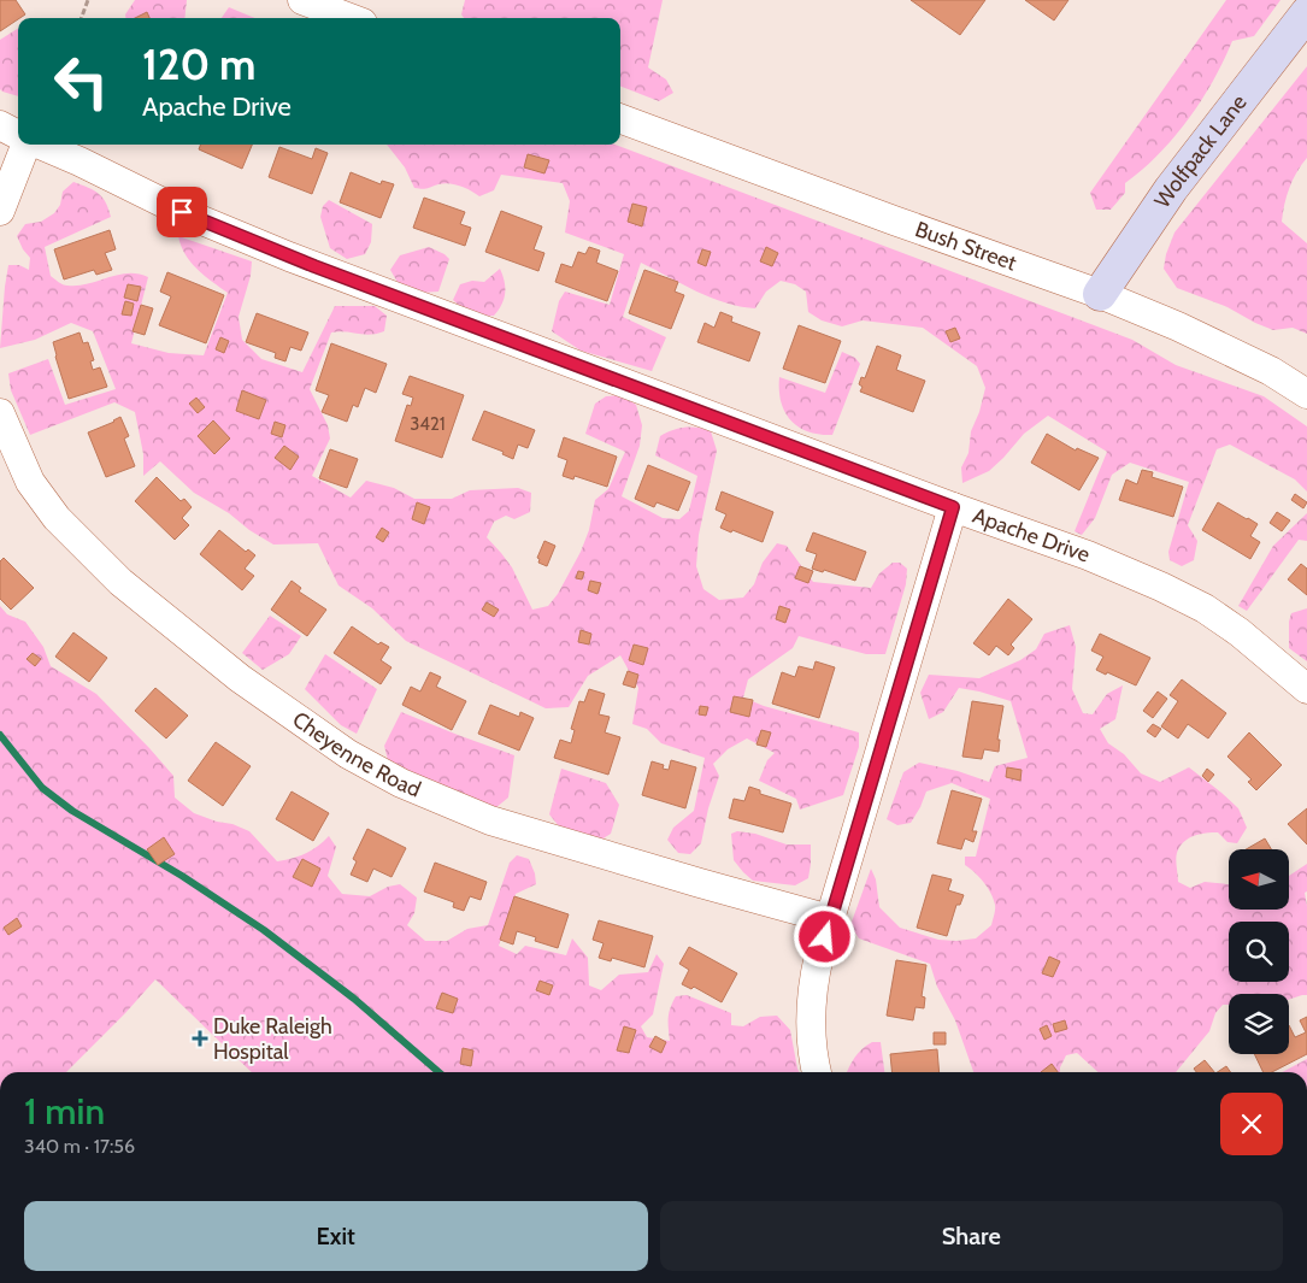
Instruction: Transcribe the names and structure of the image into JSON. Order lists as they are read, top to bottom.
{
  "streets": {
    "street": [
      "Wolfpack Lane",
      "Bush Street",
      "Apache Drive",
      "Cheyenne Road"
    ]
  },
  "crossings": [
    ["Wolfpack Lane", "Bush Street"]
  ],
  "places": {
    "health": ["Duke Raleigh Hospital"]
  },
  "house_numbers": ["3421"],
  "north": "left",
  "page": {
    "turn": ["120 m", "Apache Drive"],
    "heading": ["1 min", "340 m · 17:56"],
    "buttons": ["Exit", "Share"]
  }
}
